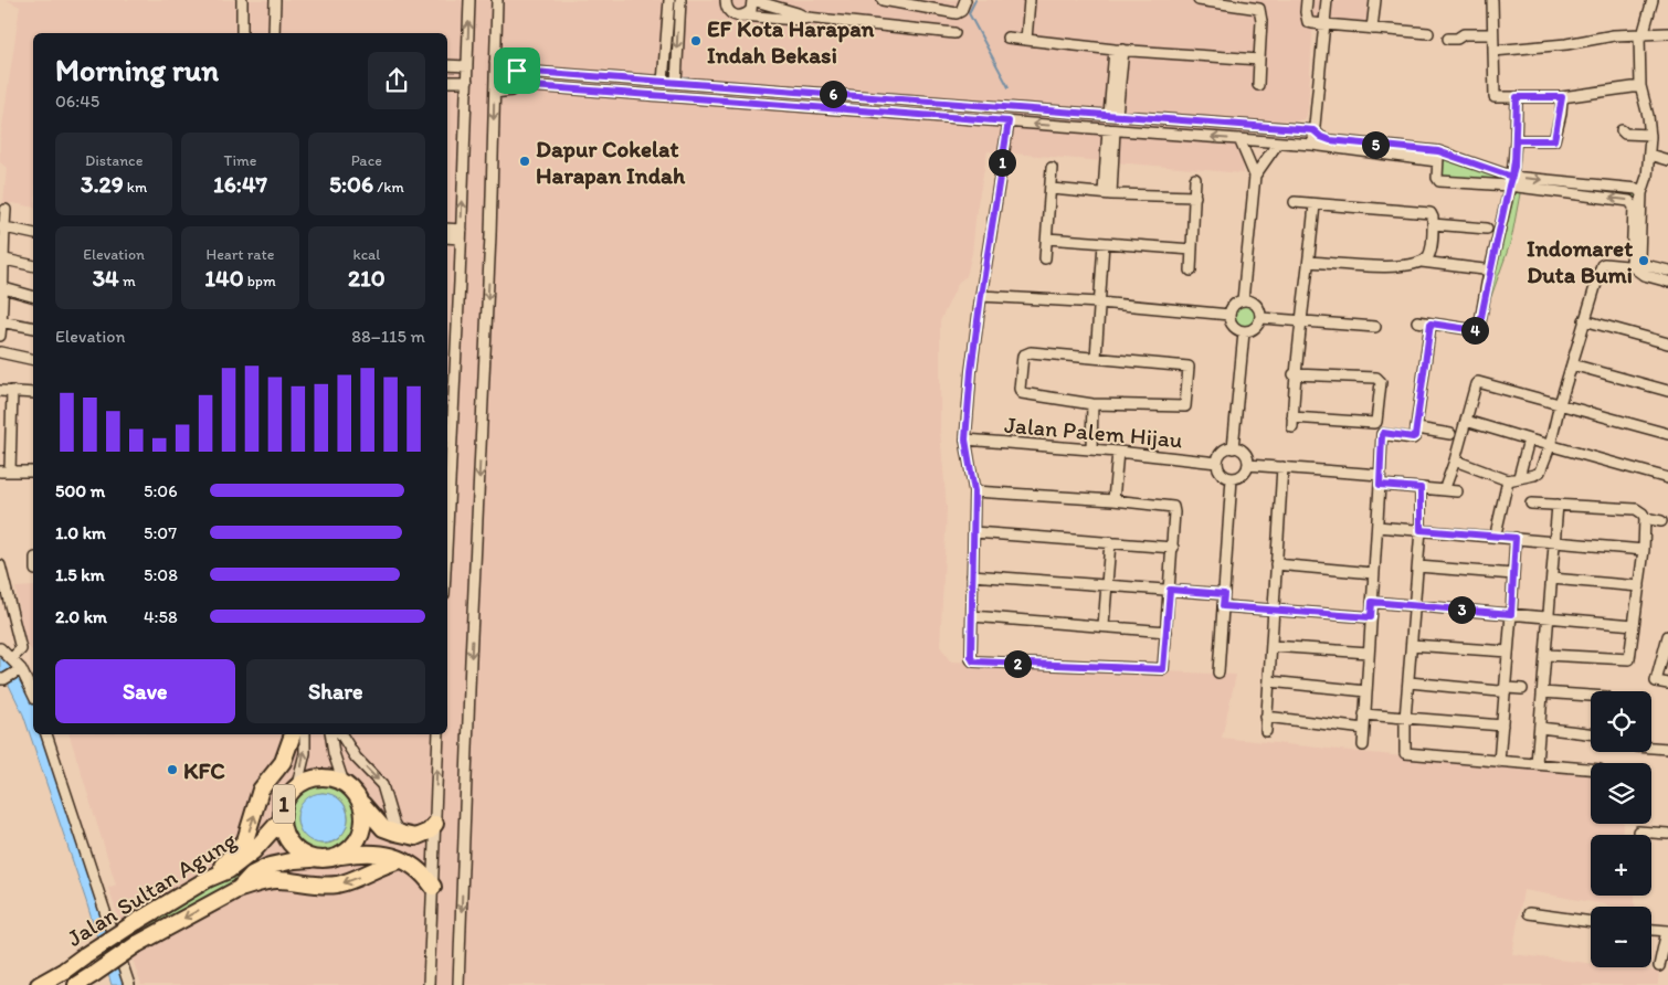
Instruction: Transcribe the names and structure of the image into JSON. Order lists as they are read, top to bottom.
{
  "streets": {
    "highway": ["1", "Jalan Sultan Agung"],
    "street": ["Jalan Palem Hijau"]
  },
  "crossings": [
    ["1", "Jalan Sultan Agung"]
  ],
  "places": [
    "EF Kota Harapan Indah Bekasi",
    "Dapur Cokelat Harapan Indah",
    "Indomaret Duta Bumi",
    "KFC"
  ],
  "page": {
    "heading": ["Morning run", "06:45"],
    "pins": [
      "6",
      "5",
      "1",
      "4",
      "3",
      "2"
    ],
    "stats": [
      ["Distance", "3.29 km"],
      ["Time", "16:47"],
      ["Pace", "5:06 /km"],
      ["Elevation", "34 m"],
      ["Heart rate", "140 bpm"],
      ["kcal", "210"]
    ],
    "chart": ["Elevation", "88–115 m"],
    "list": [
      {
        "name": "500 m",
        "note": "5:06"
      },
      {
        "name": "1.0 km",
        "note": "5:07"
      },
      {
        "name": "1.5 km",
        "note": "5:08"
      },
      {
        "name": "2.0 km",
        "note": "4:58"
      }
    ],
    "buttons": ["Save", "Share"],
    "map_buttons": ["+", "−"]
  }
}
